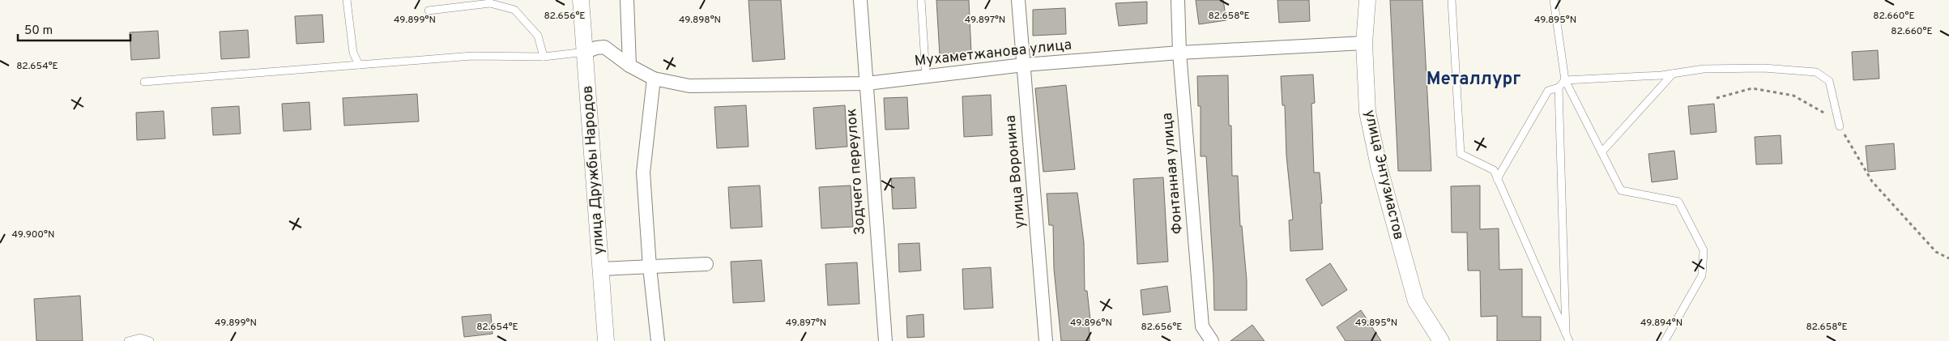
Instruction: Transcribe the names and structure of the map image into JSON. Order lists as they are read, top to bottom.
{
  "streets": {
    "street": [
      "Мухаметжанова улица",
      "улица Дружбы Народов",
      "Зодчего переулок",
      "улица Воронина",
      "Фонтанная улица",
      "улица Энтузиастов"
    ]
  },
  "crossings": [
    ["Мухаметжанова улица", "улица Дружбы Народов"],
    ["Мухаметжанова улица", "Зодчего переулок"],
    ["Мухаметжанова улица", "улица Воронина"],
    ["Мухаметжанова улица", "Фонтанная улица"],
    ["Мухаметжанова улица", "улица Энтузиастов"]
  ],
  "districts": ["Металлург"],
  "scale_bar": "50 m",
  "coordinates": [
    "82.656°E",
    "82.658°E",
    "82.660°E",
    "49.899°N",
    "49.898°N",
    "49.897°N",
    "49.895°N",
    "82.654°E",
    "49.900°N",
    "49.896°N",
    "49.894°N"
  ]
}
